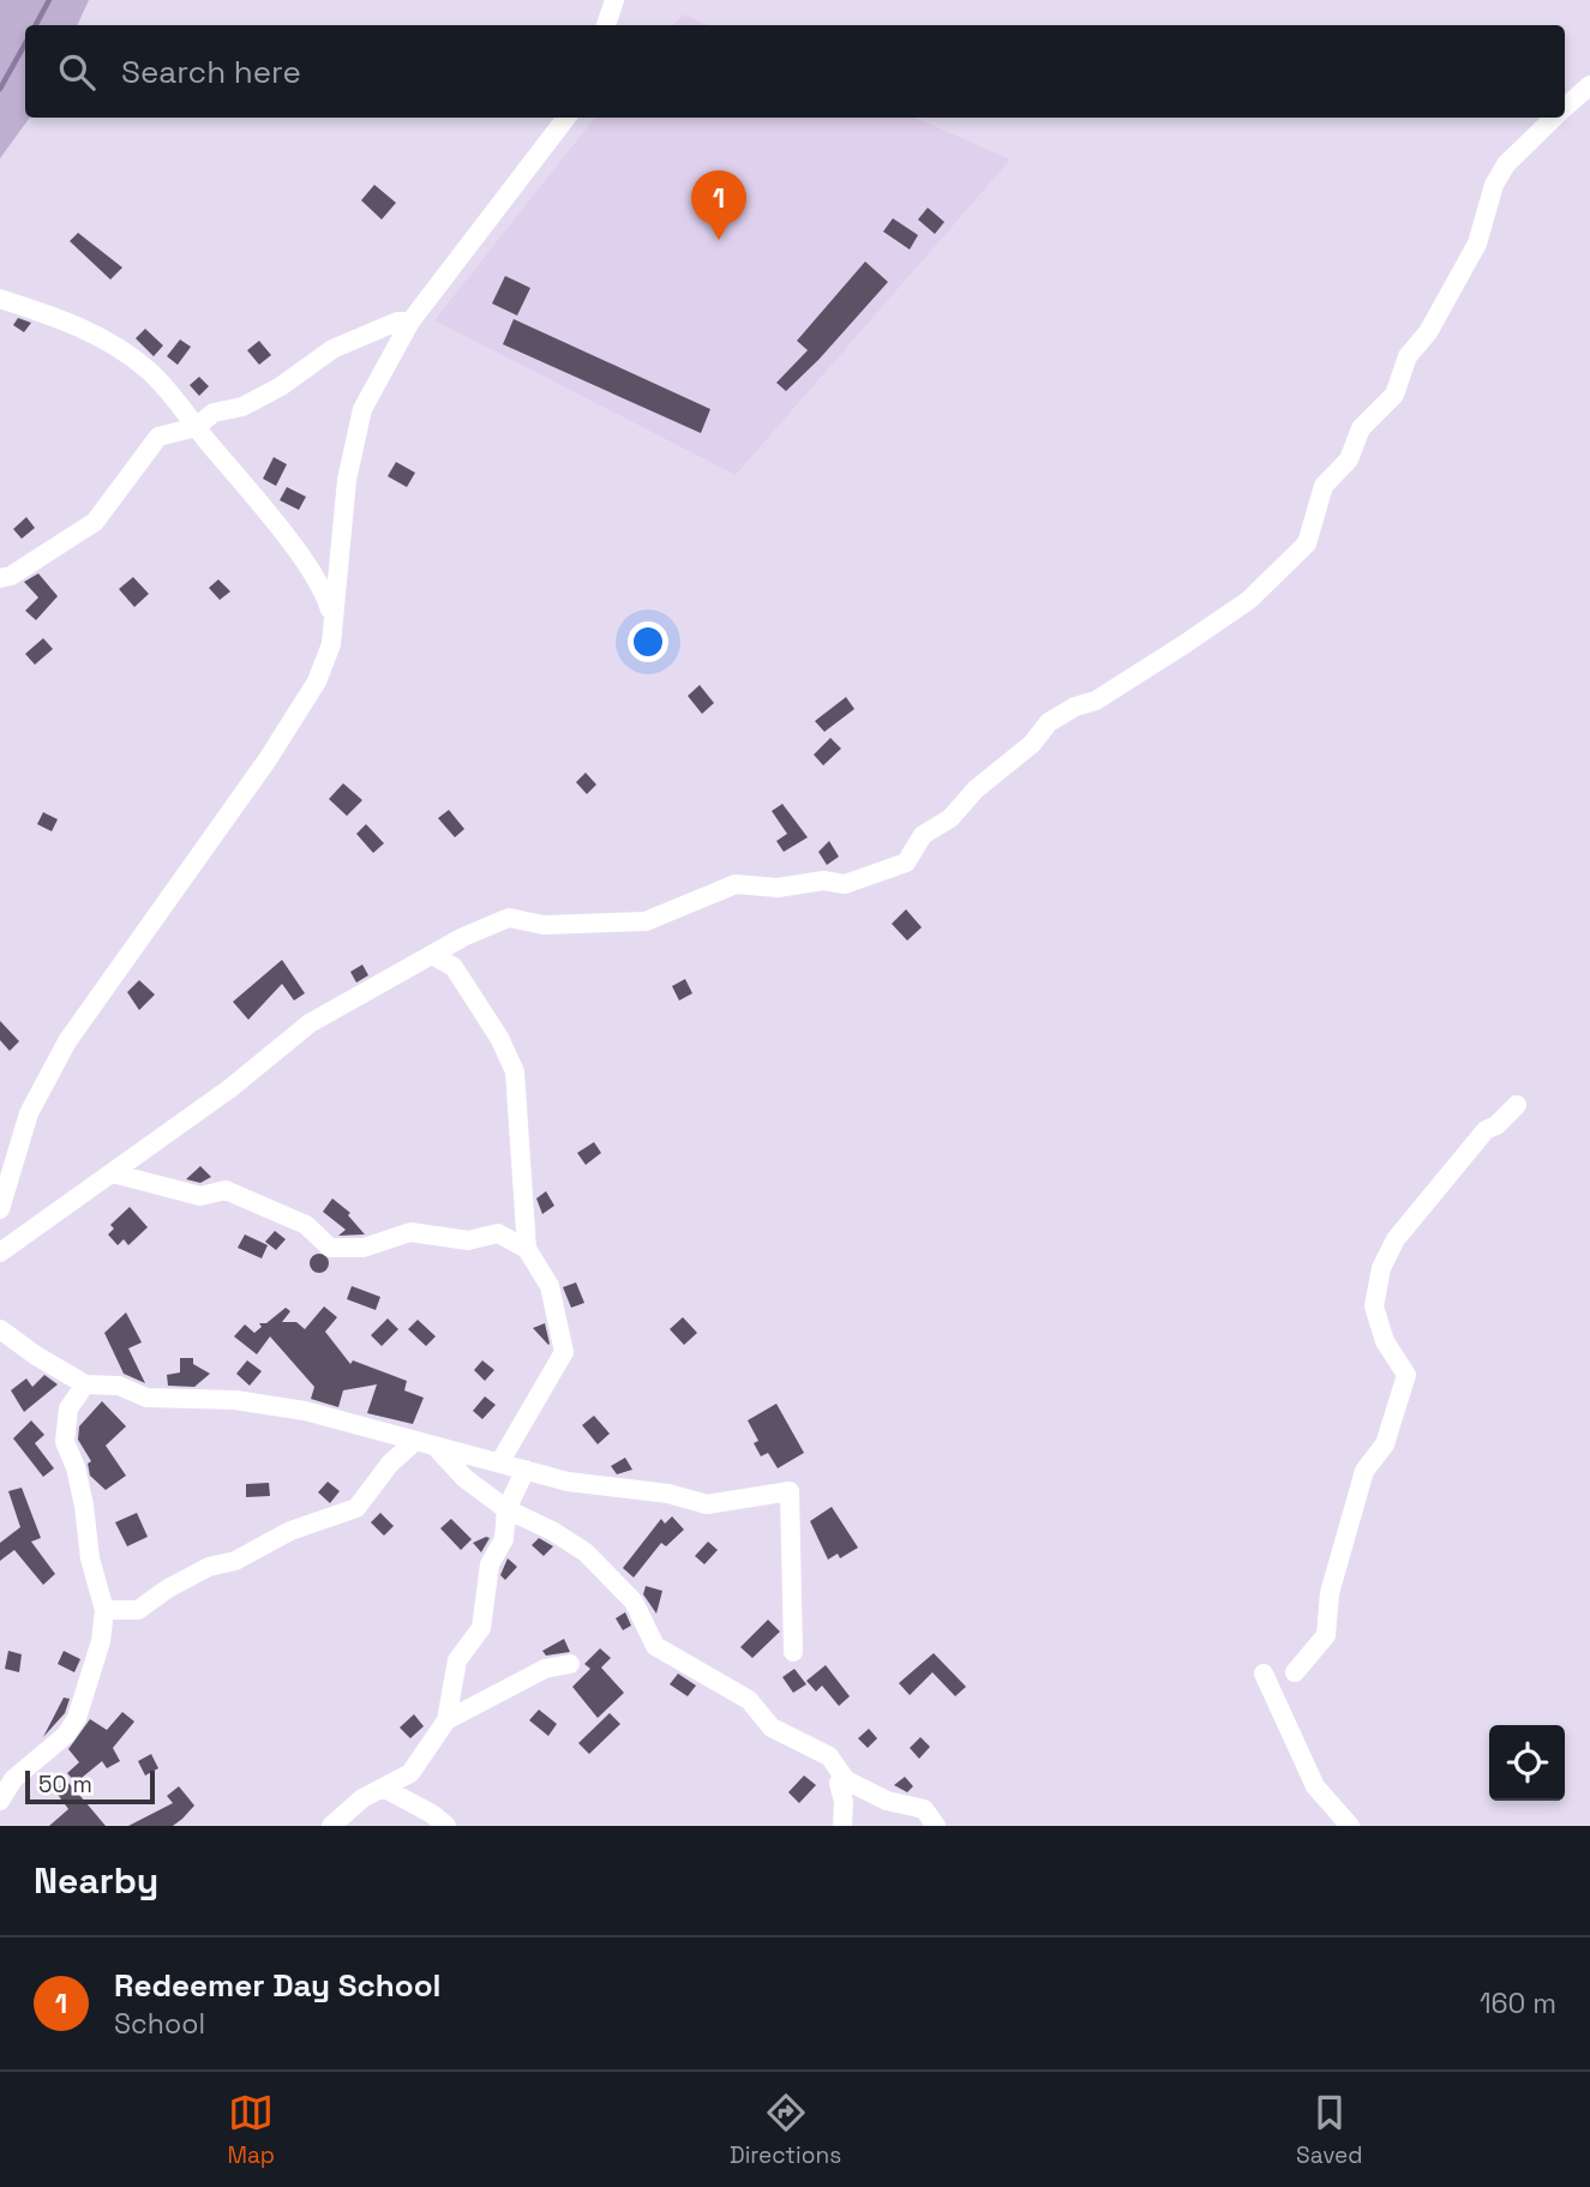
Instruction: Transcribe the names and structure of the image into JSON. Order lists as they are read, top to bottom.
{
  "scale_bar": "50 m",
  "page": {
    "search": "Search here",
    "pins": "1",
    "scale": "50 m",
    "heading": "Nearby",
    "list": [
      {
        "mark": "1",
        "name": "Redeemer Day School",
        "note": "School",
        "value": "160 m"
      }
    ],
    "nav": ["Map", "Directions", "Saved"]
  }
}
